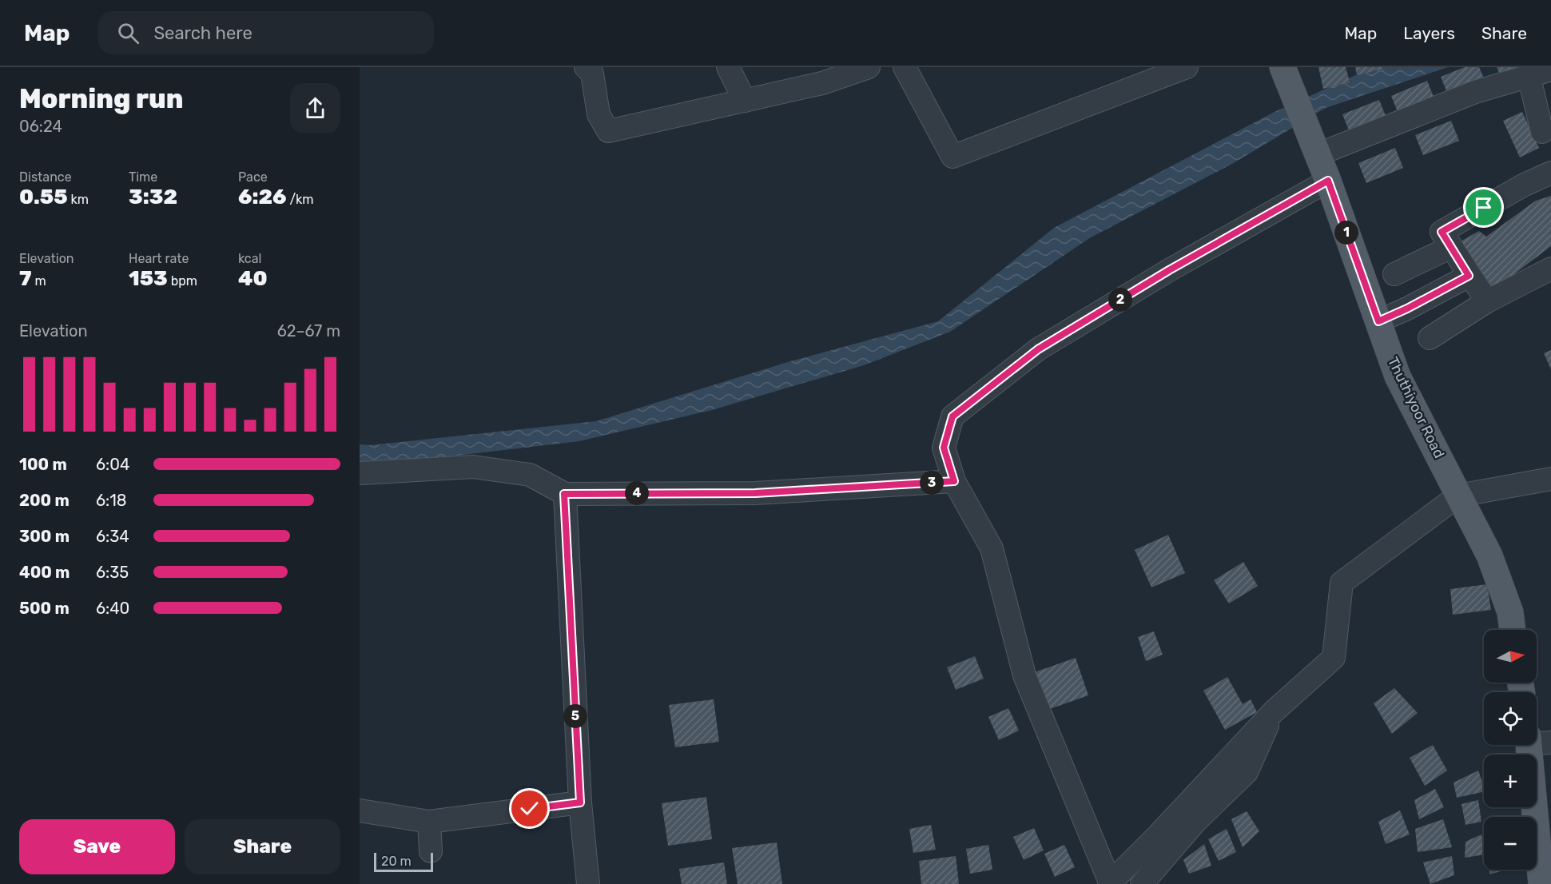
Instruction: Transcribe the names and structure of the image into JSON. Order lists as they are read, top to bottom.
{
  "streets": {
    "main road": ["Thuthiyoor Road"]
  },
  "scale_bar": "20 m",
  "north": "right",
  "page": {
    "header": "Map",
    "search": "Search here",
    "nav": ["Map", "Layers", "Share"],
    "heading": ["Morning run", "06:24"],
    "stats": [
      ["Distance", "0.55 km"],
      ["Time", "3:32"],
      ["Pace", "6:26 /km"],
      ["Elevation", "7 m"],
      ["Heart rate", "153 bpm"],
      ["kcal", "40"]
    ],
    "pins": [
      "1",
      "2",
      "3",
      "4",
      "5"
    ],
    "chart": ["Elevation", "62–67 m"],
    "list": [
      {
        "name": "100 m",
        "note": "6:04"
      },
      {
        "name": "200 m",
        "note": "6:18"
      },
      {
        "name": "300 m",
        "note": "6:34"
      },
      {
        "name": "400 m",
        "note": "6:35"
      },
      {
        "name": "500 m",
        "note": "6:40"
      }
    ],
    "map_buttons": ["+", "−"],
    "buttons": ["Save", "Share"],
    "scale": "20 m"
  }
}
